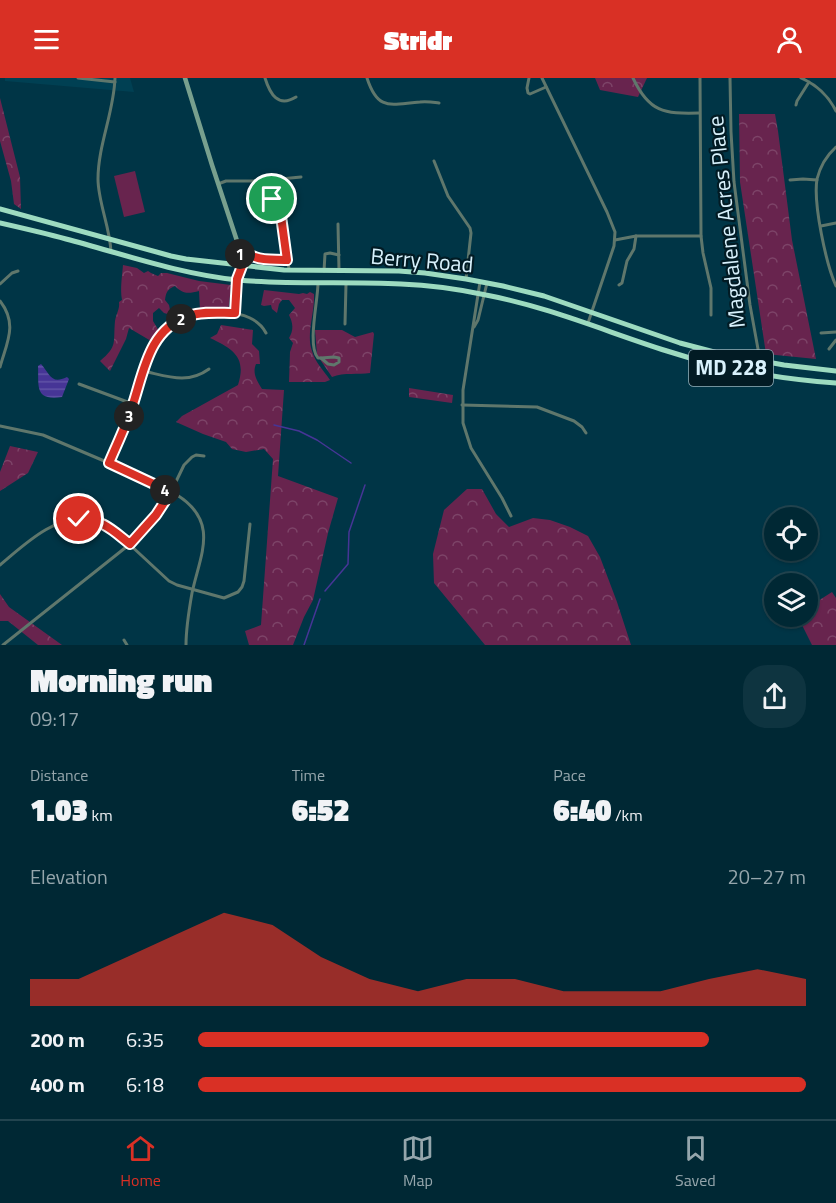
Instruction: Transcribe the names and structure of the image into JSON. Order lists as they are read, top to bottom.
{
  "streets": {
    "highway": ["Berry Road", "MD 228"],
    "street": ["Magdalene Acres Place"]
  },
  "crossings": [
    ["Magdalene Acres Place", "Berry Road"]
  ],
  "page": {
    "header": "Stridr",
    "pins": [
      "1",
      "2",
      "3",
      "4"
    ],
    "heading": ["Morning run", "09:17"],
    "stats": [
      ["Distance", "1.03 km"],
      ["Time", "6:52"],
      ["Pace", "6:40 /km"]
    ],
    "chart": ["Elevation", "20–27 m"],
    "list": [
      {
        "name": "200 m",
        "note": "6:35"
      },
      {
        "name": "400 m",
        "note": "6:18"
      }
    ],
    "tabs": ["Home", "Map", "Saved"]
  }
}
